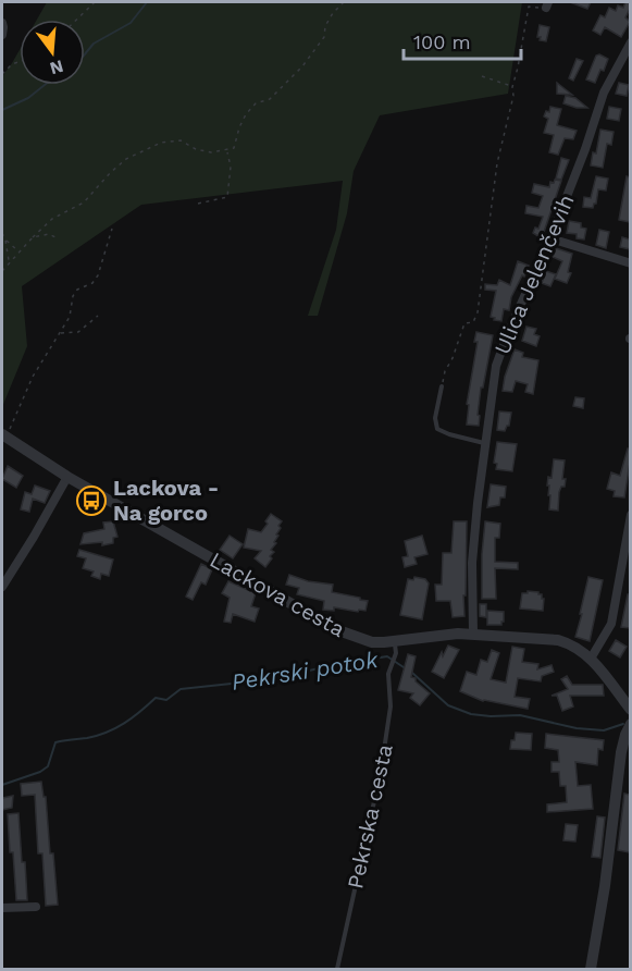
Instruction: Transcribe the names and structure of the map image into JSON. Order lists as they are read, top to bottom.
{
  "streets": {
    "street": ["Ulica Jelenčevih", "Lackova cesta"],
    "lane": ["Pekrska cesta"]
  },
  "crossings": [
    ["Ulica Jelenčevih", "Lackova cesta"],
    ["Lackova cesta", "Pekrska cesta"]
  ],
  "water": ["Pekrski potok"],
  "places": {
    "bus stop": ["Lackova - Na gorco"]
  },
  "scale_bar": "100 m",
  "north": "bottom"
}
